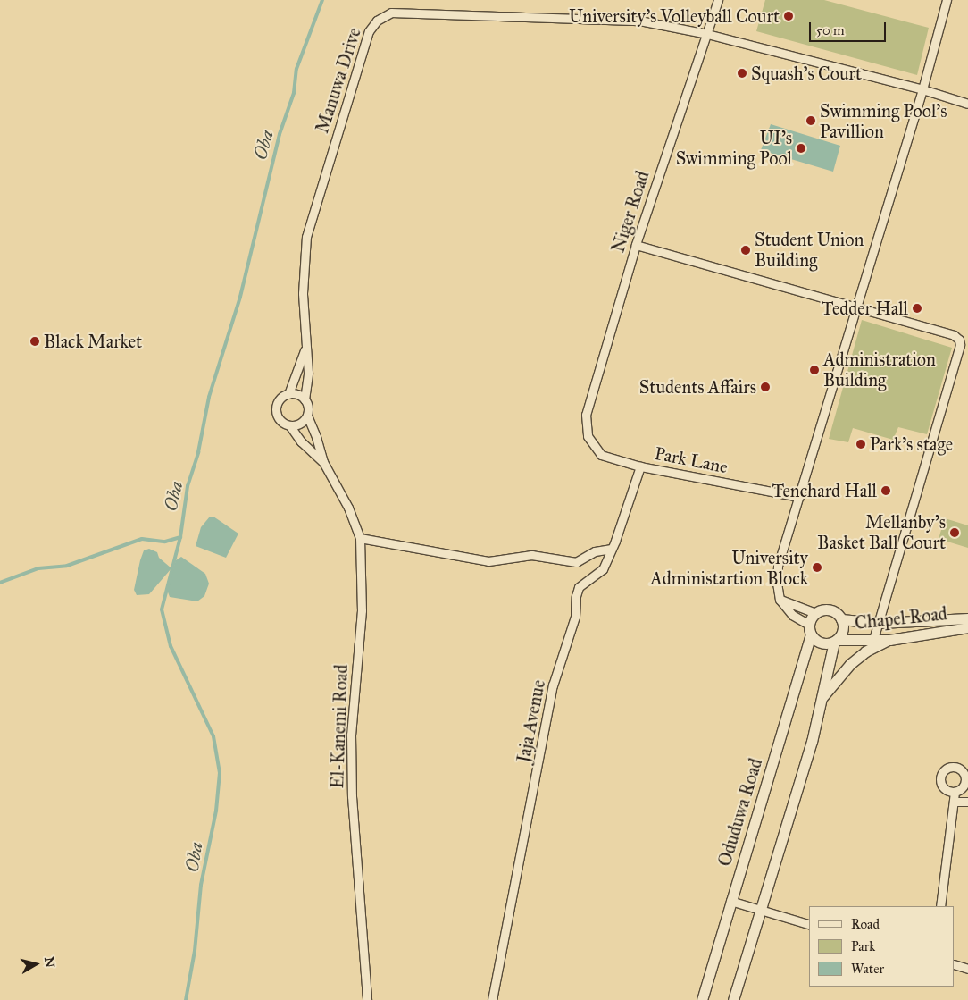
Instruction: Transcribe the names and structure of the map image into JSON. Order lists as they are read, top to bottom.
{
  "streets": {
    "street": [
      "Manuwa Drive",
      "Niger Road",
      "Park Lane",
      "Chapel Road",
      "Jaja Avenue",
      "El-Kanemi Road",
      "Oduduwa Road"
    ]
  },
  "crossings": [
    ["Manuwa Drive", "Niger Road"],
    ["Manuwa Drive", "El-Kanemi Road"],
    ["Niger Road", "Park Lane"],
    ["Park Lane", "Jaja Avenue"],
    ["Chapel Road", "Oduduwa Road"]
  ],
  "water": ["Oba"],
  "places": [
    "University's Volleyball Court",
    "Squash's Court",
    "Swimming Pool's Pavillion",
    "UI's Swimming Pool",
    "Student Union Building",
    "Tedder Hall",
    "Black Market",
    "Administration Building",
    "Students Affairs",
    "Park's stage",
    "Tenchard Hall",
    "Mellanby's Basket Ball Court",
    "University Administartion Block"
  ],
  "legend": ["Road", "Park", "Water"],
  "scale_bar": "50 m",
  "north": "right"
}
